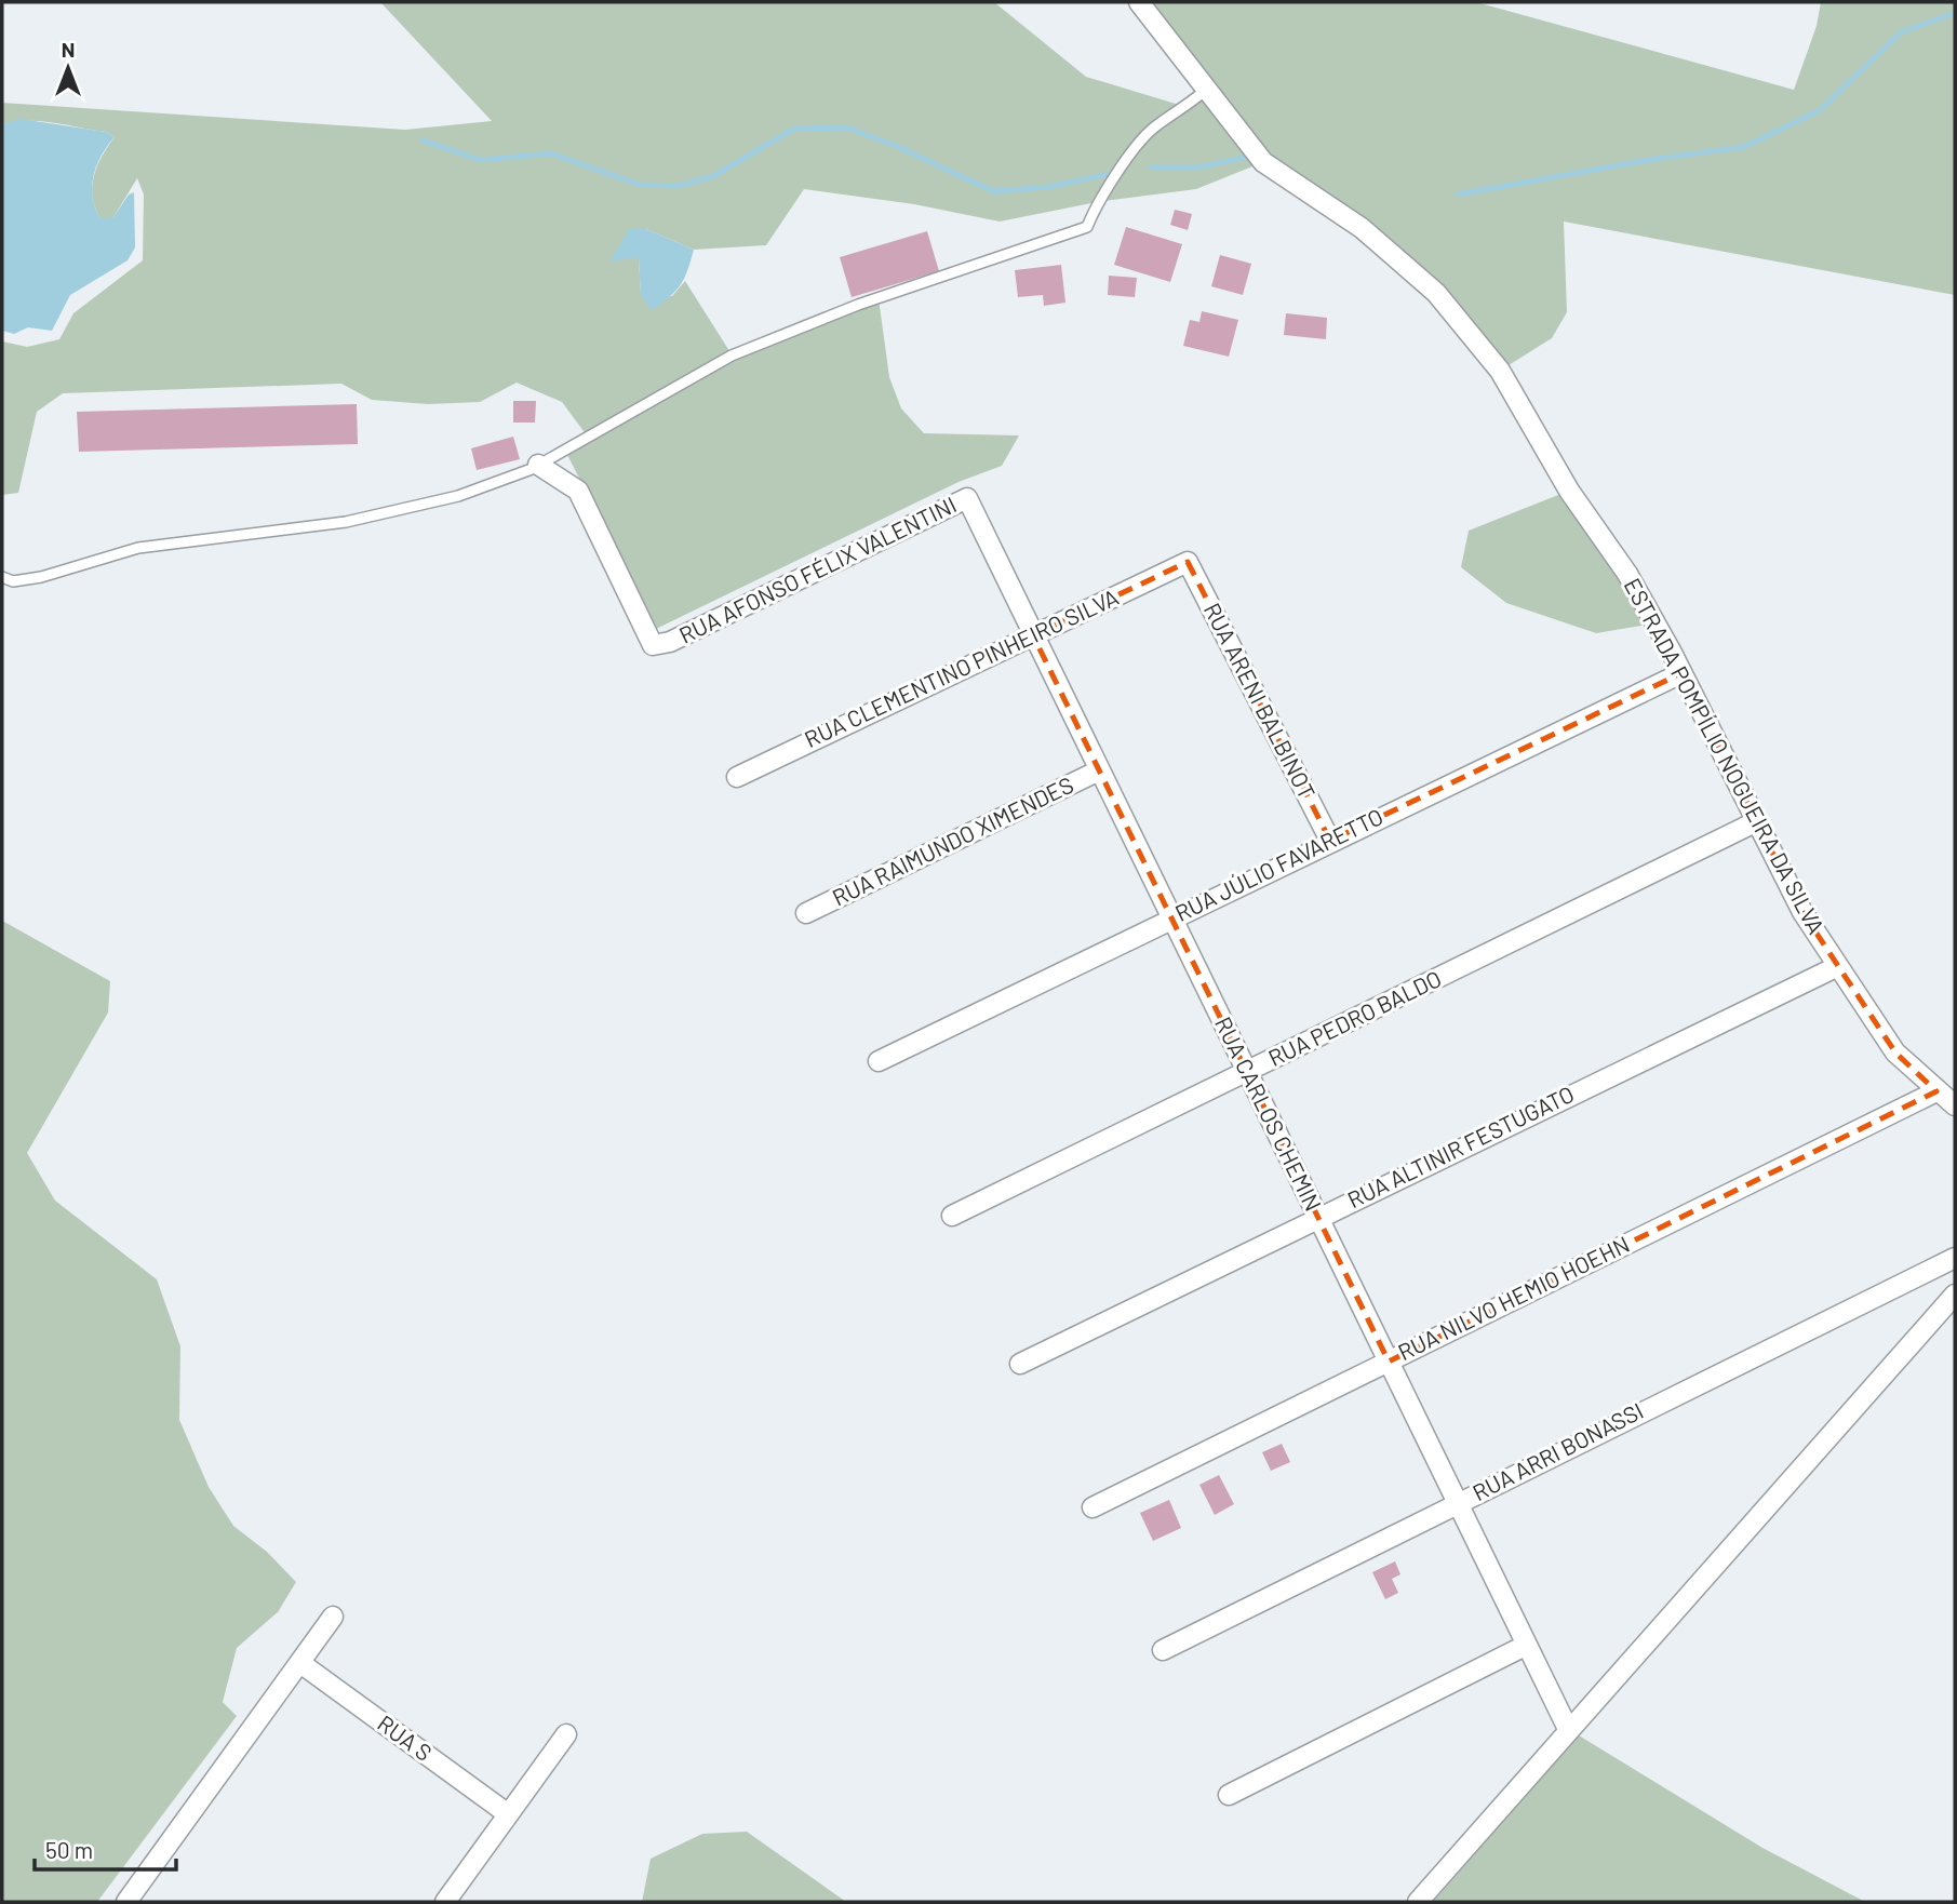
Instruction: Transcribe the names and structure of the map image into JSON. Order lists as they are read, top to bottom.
{
  "streets": {
    "street": [
      "RUA AFONSO FÉLIX VALENTINI",
      "RUA CLEMENTINO PINHEIRO SILVA",
      "RUA ARENI BALBINOT",
      "ESTRADA POMPÍLIO NOGUEIRA DA SILVA",
      "RUA RAIMUNDO XIMENDES",
      "RUA JÚLIO FAVARETTO",
      "RUA PEDRO BALDO",
      "RUA CARLOS CHEMIN",
      "RUA ALTINIR FESTUGATO",
      "RUA NILVO HEMIO HOEHN",
      "RUA ARRI BONASSI",
      "RUA S"
    ]
  },
  "crossings": [
    ["RUA AFONSO FÉLIX VALENTINI", "RUA CARLOS CHEMIN"],
    ["RUA CLEMENTINO PINHEIRO SILVA", "RUA ARENI BALBINOT"],
    ["RUA CLEMENTINO PINHEIRO SILVA", "RUA CARLOS CHEMIN"],
    ["RUA ARENI BALBINOT", "RUA JÚLIO FAVARETTO"],
    ["ESTRADA POMPÍLIO NOGUEIRA DA SILVA", "RUA JÚLIO FAVARETTO"],
    ["ESTRADA POMPÍLIO NOGUEIRA DA SILVA", "RUA PEDRO BALDO"],
    ["ESTRADA POMPÍLIO NOGUEIRA DA SILVA", "RUA ALTINIR FESTUGATO"],
    ["ESTRADA POMPÍLIO NOGUEIRA DA SILVA", "RUA NILVO HEMIO HOEHN"],
    ["RUA RAIMUNDO XIMENDES", "RUA CARLOS CHEMIN"],
    ["RUA JÚLIO FAVARETTO", "RUA CARLOS CHEMIN"],
    ["RUA PEDRO BALDO", "RUA CARLOS CHEMIN"],
    ["RUA CARLOS CHEMIN", "RUA ALTINIR FESTUGATO"],
    ["RUA CARLOS CHEMIN", "RUA NILVO HEMIO HOEHN"],
    ["RUA CARLOS CHEMIN", "RUA ARRI BONASSI"]
  ],
  "scale_bar": "50 m",
  "north": "top"
}
